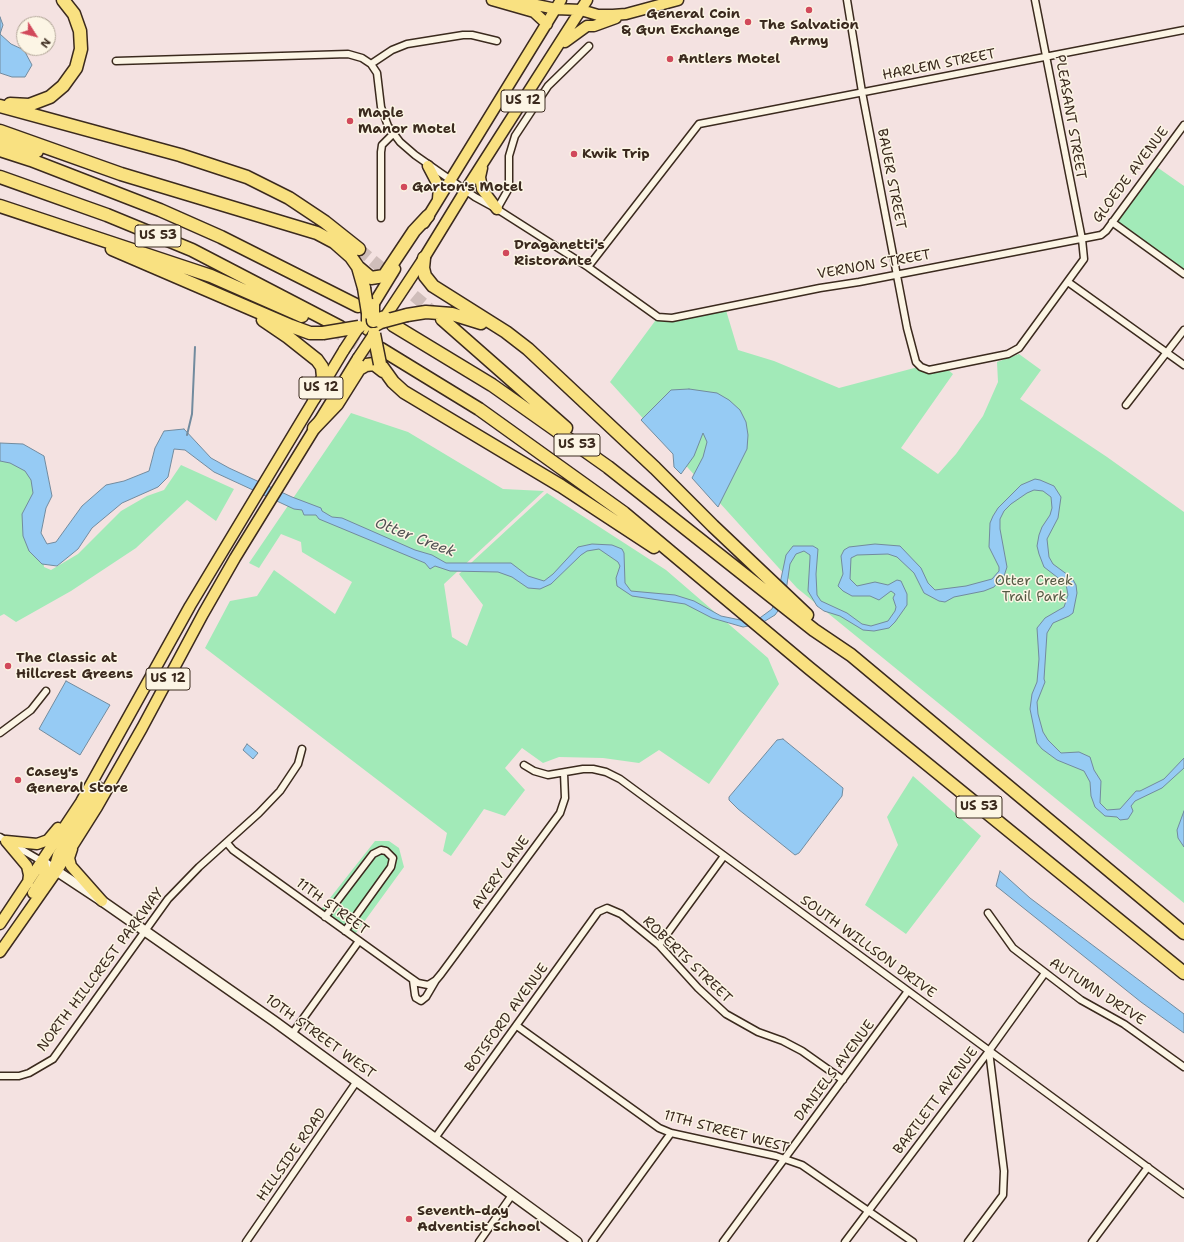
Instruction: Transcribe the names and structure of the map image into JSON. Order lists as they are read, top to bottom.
{
  "streets": {
    "highway": ["US 53"],
    "main road": ["US 12"],
    "street": [
      "HARLEM STREET",
      "PLEASANT STREET",
      "GLOEDE AVENUE",
      "BAUER STREET",
      "VERNON STREET",
      "AVERY LANE",
      "11TH STREET",
      "SOUTH WILLSON DRIVE",
      "ROBERTS STREET",
      "NORTH HILLCREST PARKWAY",
      "AUTUMN DRIVE",
      "BOTSFORD AVENUE",
      "10TH STREET WEST",
      "DANIELS AVENUE",
      "BARTLETT AVENUE",
      "11TH STREET WEST",
      "HILLSIDE ROAD"
    ]
  },
  "crossings": [
    ["HARLEM STREET", "PLEASANT STREET"],
    ["HARLEM STREET", "BAUER STREET"],
    ["HARLEM STREET", "VERNON STREET"],
    ["US 12", "US 53"],
    ["US 12", "10TH STREET WEST"],
    ["PLEASANT STREET", "GLOEDE AVENUE"],
    ["PLEASANT STREET", "VERNON STREET"],
    ["GLOEDE AVENUE", "VERNON STREET"],
    ["BAUER STREET", "VERNON STREET"],
    ["AVERY LANE", "11TH STREET"],
    ["AVERY LANE", "SOUTH WILLSON DRIVE"],
    ["11TH STREET", "NORTH HILLCREST PARKWAY"],
    ["SOUTH WILLSON DRIVE", "DANIELS AVENUE"],
    ["SOUTH WILLSON DRIVE", "BARTLETT AVENUE"],
    ["ROBERTS STREET", "BOTSFORD AVENUE"],
    ["ROBERTS STREET", "DANIELS AVENUE"],
    ["NORTH HILLCREST PARKWAY", "10TH STREET WEST"],
    ["AUTUMN DRIVE", "BARTLETT AVENUE"],
    ["BOTSFORD AVENUE", "10TH STREET WEST"],
    ["BOTSFORD AVENUE", "11TH STREET WEST"],
    ["10TH STREET WEST", "HILLSIDE ROAD"],
    ["DANIELS AVENUE", "11TH STREET WEST"],
    ["BARTLETT AVENUE", "11TH STREET WEST"]
  ],
  "water": ["Otter Creek"],
  "parks": ["Otter Creek Trail Park"],
  "places": [
    "The Salvation Army",
    "General Coin & Gun Exchange",
    "Antlers Motel",
    "Maple Manor Motel",
    "Kwik Trip",
    "Garton's Motel",
    "Draganetti's Ristorante",
    "The Classic at Hillcrest Greens",
    "Casey's General Store",
    "Seventh-day Adventist School"
  ],
  "north": "bottom right"
}
